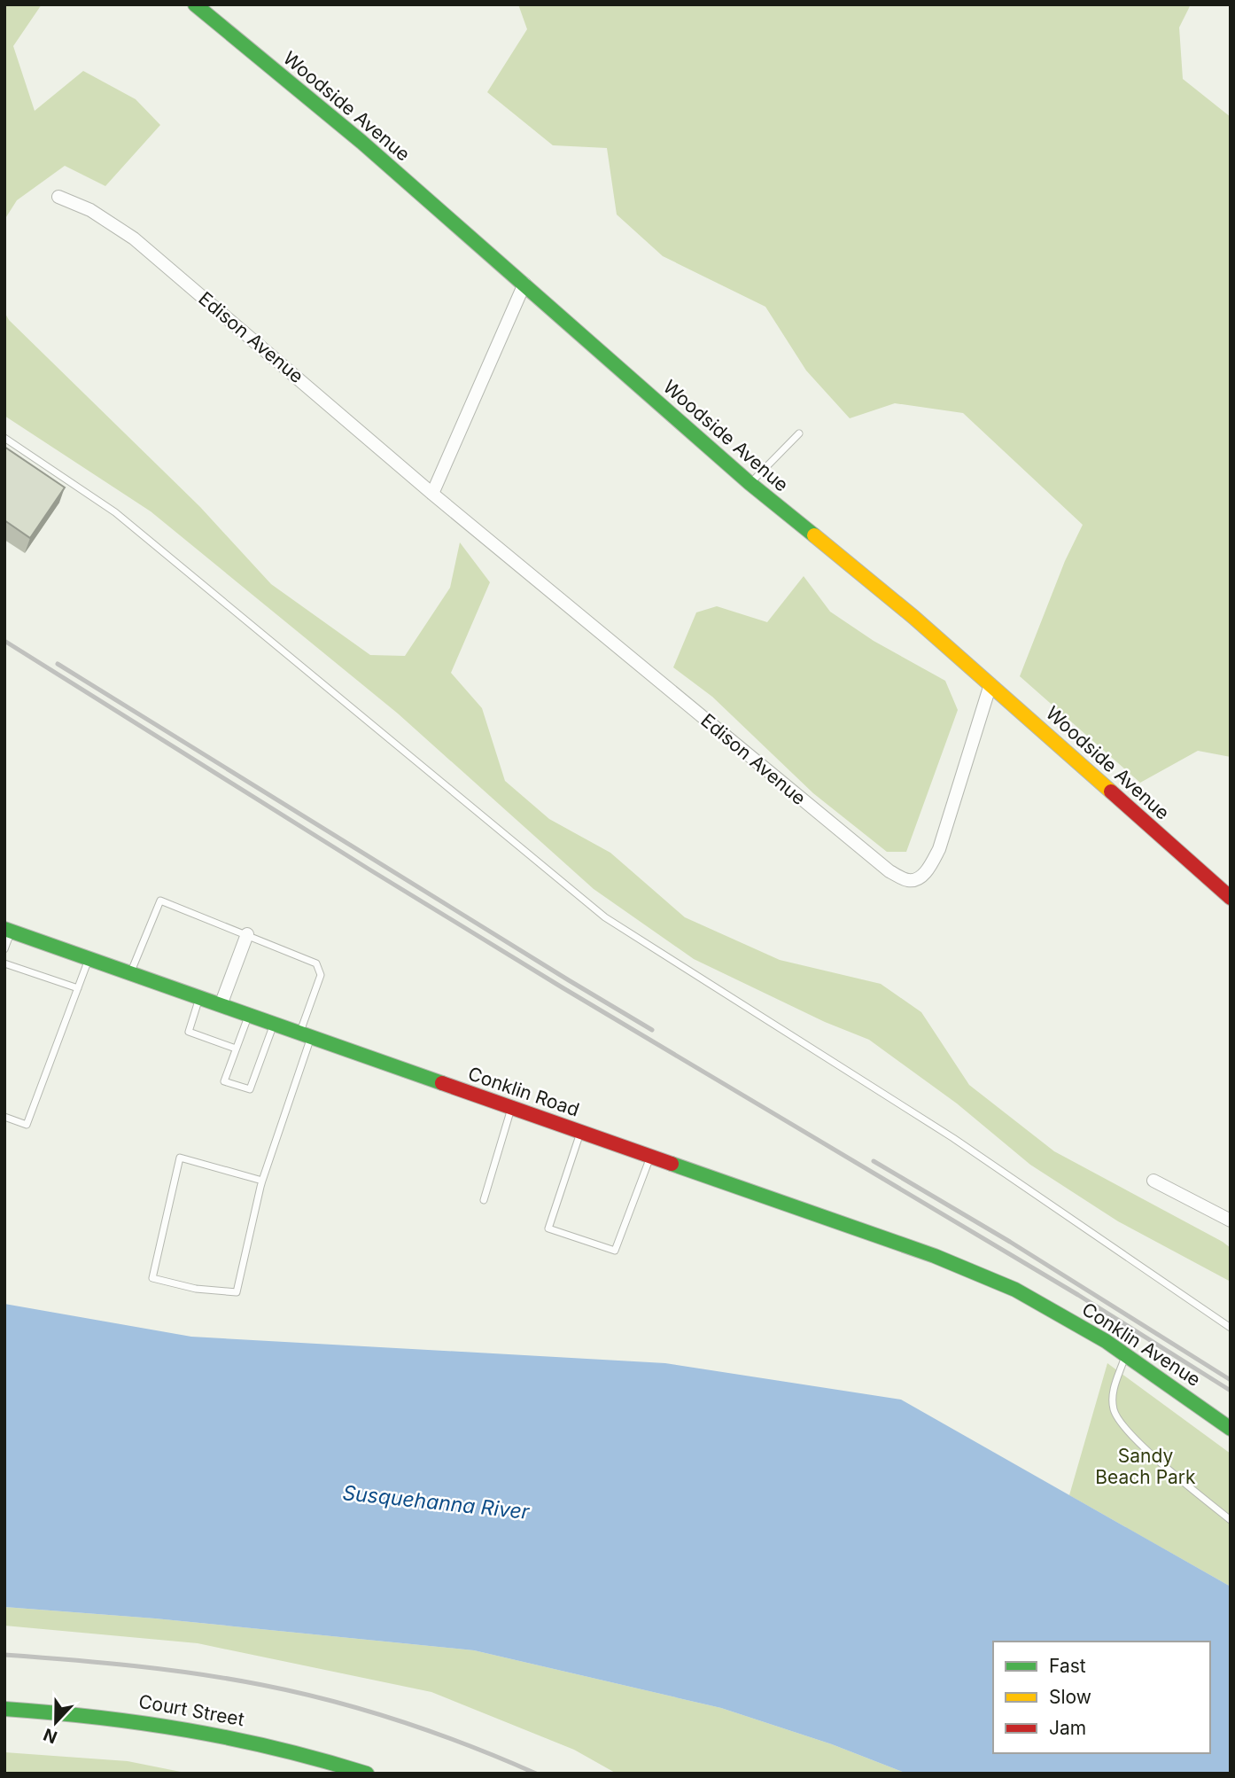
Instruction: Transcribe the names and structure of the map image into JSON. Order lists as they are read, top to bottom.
{
  "streets": {
    "main road": [
      "Woodside Avenue",
      "Conklin Road",
      "Conklin Avenue",
      "Court Street"
    ],
    "street": ["Edison Avenue"]
  },
  "crossings": [
    ["Woodside Avenue", "Edison Avenue"],
    ["Conklin Road", "Conklin Avenue"]
  ],
  "water": ["Susquehanna River"],
  "parks": ["Sandy Beach Park"],
  "legend": ["Fast", "Slow", "Jam"],
  "north": "bottom"
}
